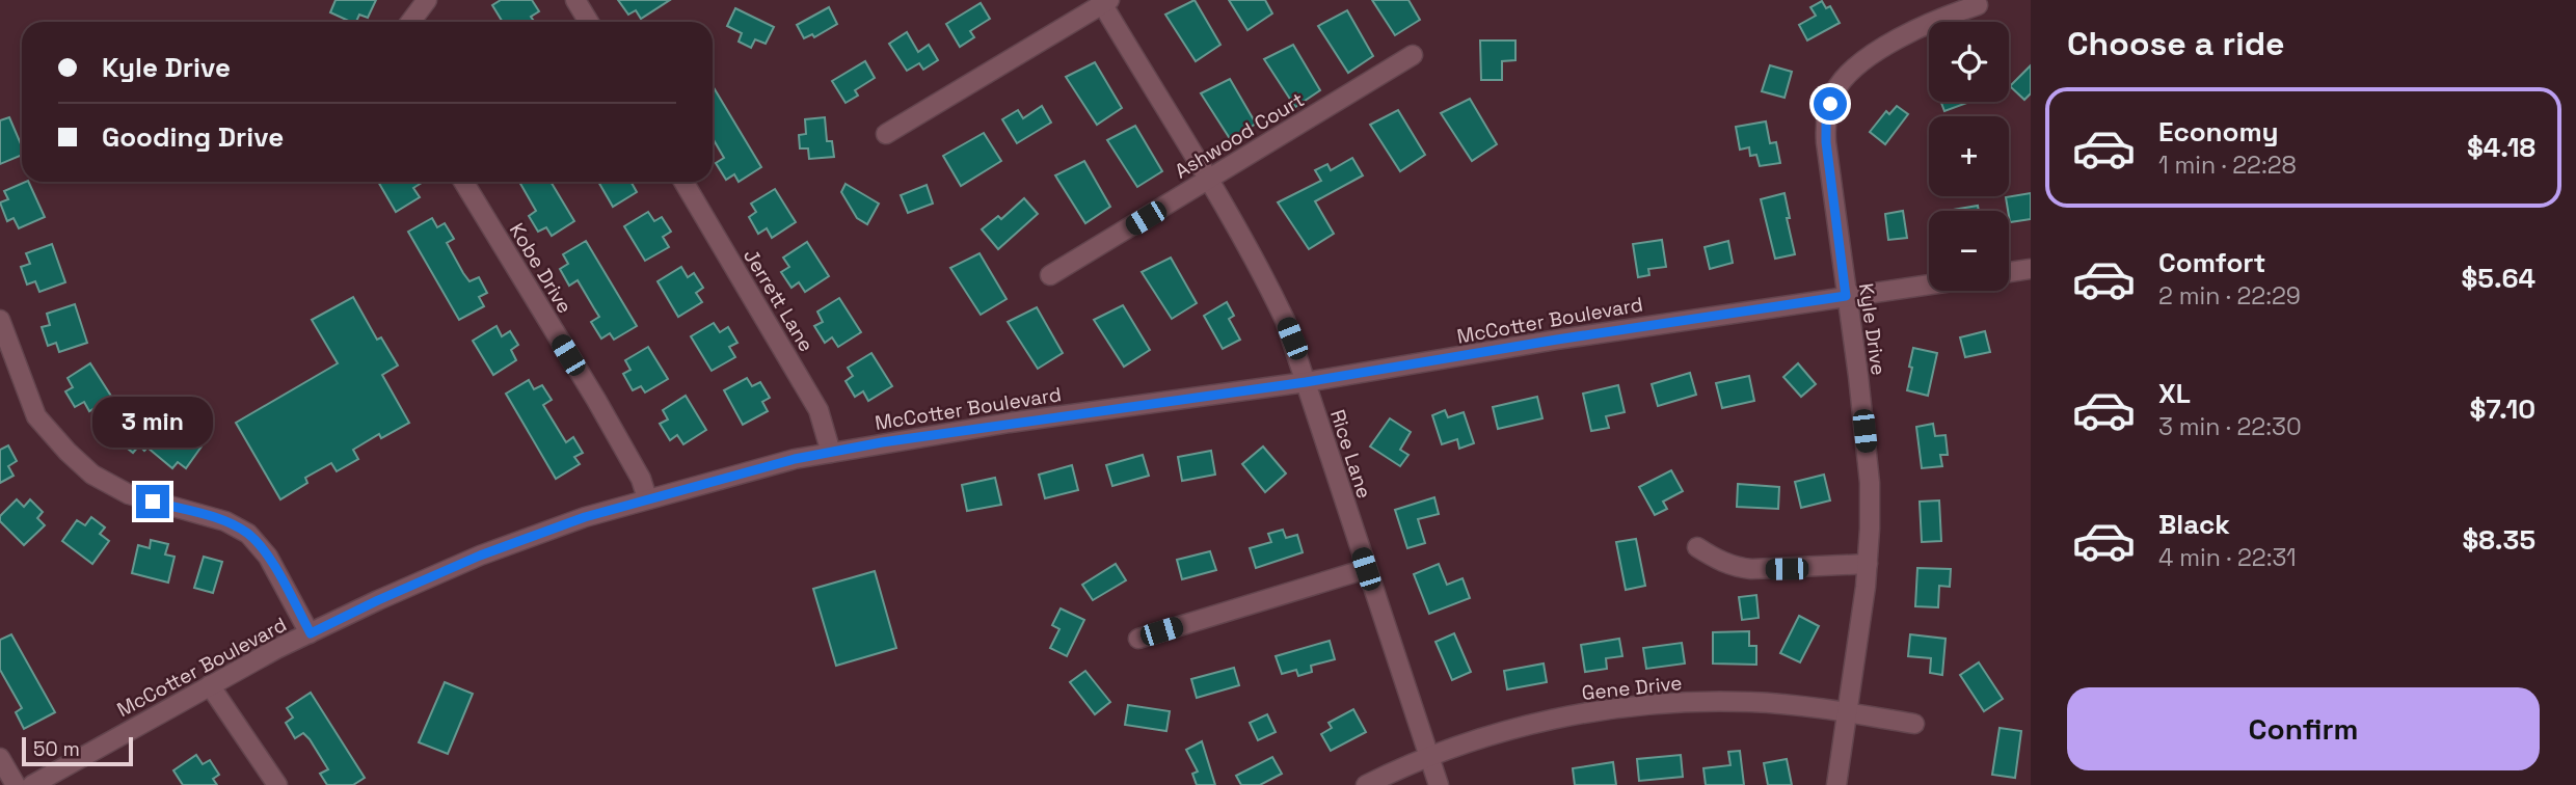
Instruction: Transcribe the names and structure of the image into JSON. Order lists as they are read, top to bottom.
{
  "streets": {
    "street": [
      "Ashwood Court",
      "Kobe Drive",
      "Jerrett Lane",
      "McCotter Boulevard",
      "Kyle Drive",
      "Rice Lane",
      "Gene Drive"
    ]
  },
  "crossings": [
    ["Ashwood Court", "Rice Lane"],
    ["Kobe Drive", "McCotter Boulevard"],
    ["Jerrett Lane", "McCotter Boulevard"],
    ["McCotter Boulevard", "Kyle Drive"],
    ["McCotter Boulevard", "Rice Lane"],
    ["Kyle Drive", "Gene Drive"],
    ["Rice Lane", "Gene Drive"]
  ],
  "scale_bar": "50 m",
  "page": {
    "heading": "Choose a ride",
    "map_buttons": ["+", "−"],
    "banner": ["Kyle Drive", "Gooding Drive"],
    "list": [
      {
        "name": "Economy",
        "note": "1 min · 22:28",
        "value": "$4.18"
      },
      {
        "name": "Comfort",
        "note": "2 min · 22:29",
        "value": "$5.64"
      },
      {
        "name": "XL",
        "note": "3 min · 22:30",
        "value": "$7.10"
      },
      {
        "name": "Black",
        "note": "4 min · 22:31",
        "value": "$8.35"
      }
    ],
    "bubble": "3 min",
    "buttons": "Confirm",
    "scale": "50 m"
  }
}
